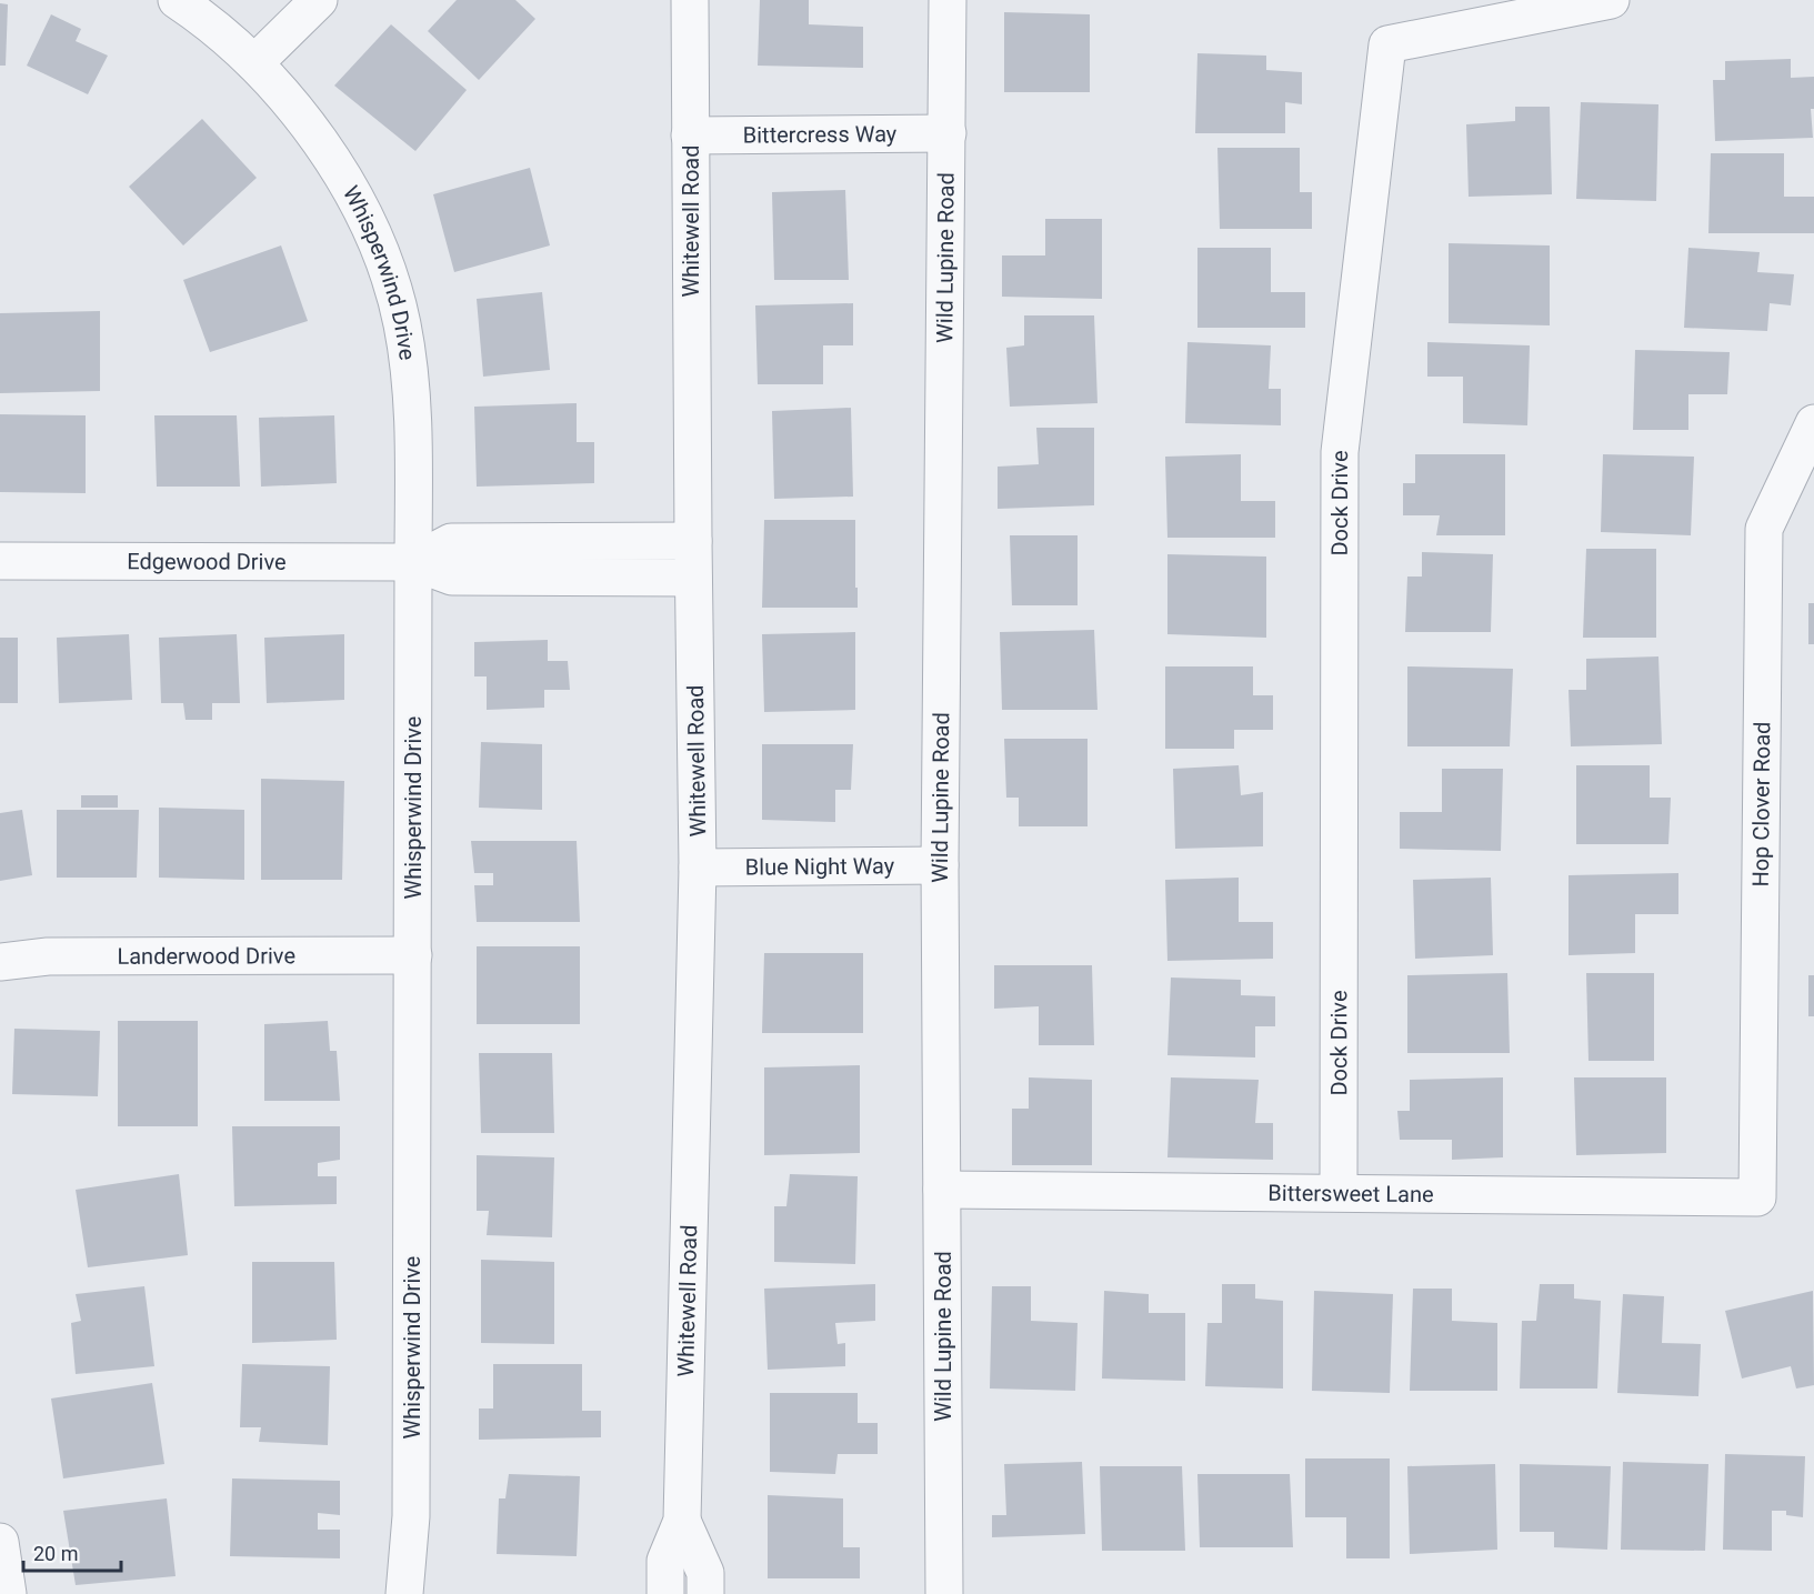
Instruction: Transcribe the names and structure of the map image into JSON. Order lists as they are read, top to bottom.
{
  "streets": {
    "street": [
      "Bittercress Way",
      "Whitewell Road",
      "Wild Lupine Road",
      "Whisperwind Drive",
      "Dock Drive",
      "Edgewood Drive",
      "Hop Clover Road",
      "Blue Night Way",
      "Landerwood Drive",
      "Bittersweet Lane"
    ]
  },
  "crossings": [
    ["Bittercress Way", "Whitewell Road"],
    ["Bittercress Way", "Wild Lupine Road"],
    ["Whitewell Road", "Edgewood Drive"],
    ["Whitewell Road", "Blue Night Way"],
    ["Wild Lupine Road", "Blue Night Way"],
    ["Wild Lupine Road", "Bittersweet Lane"],
    ["Whisperwind Drive", "Edgewood Drive"],
    ["Whisperwind Drive", "Landerwood Drive"],
    ["Dock Drive", "Bittersweet Lane"],
    ["Hop Clover Road", "Bittersweet Lane"]
  ],
  "scale_bar": "20 m"
}
